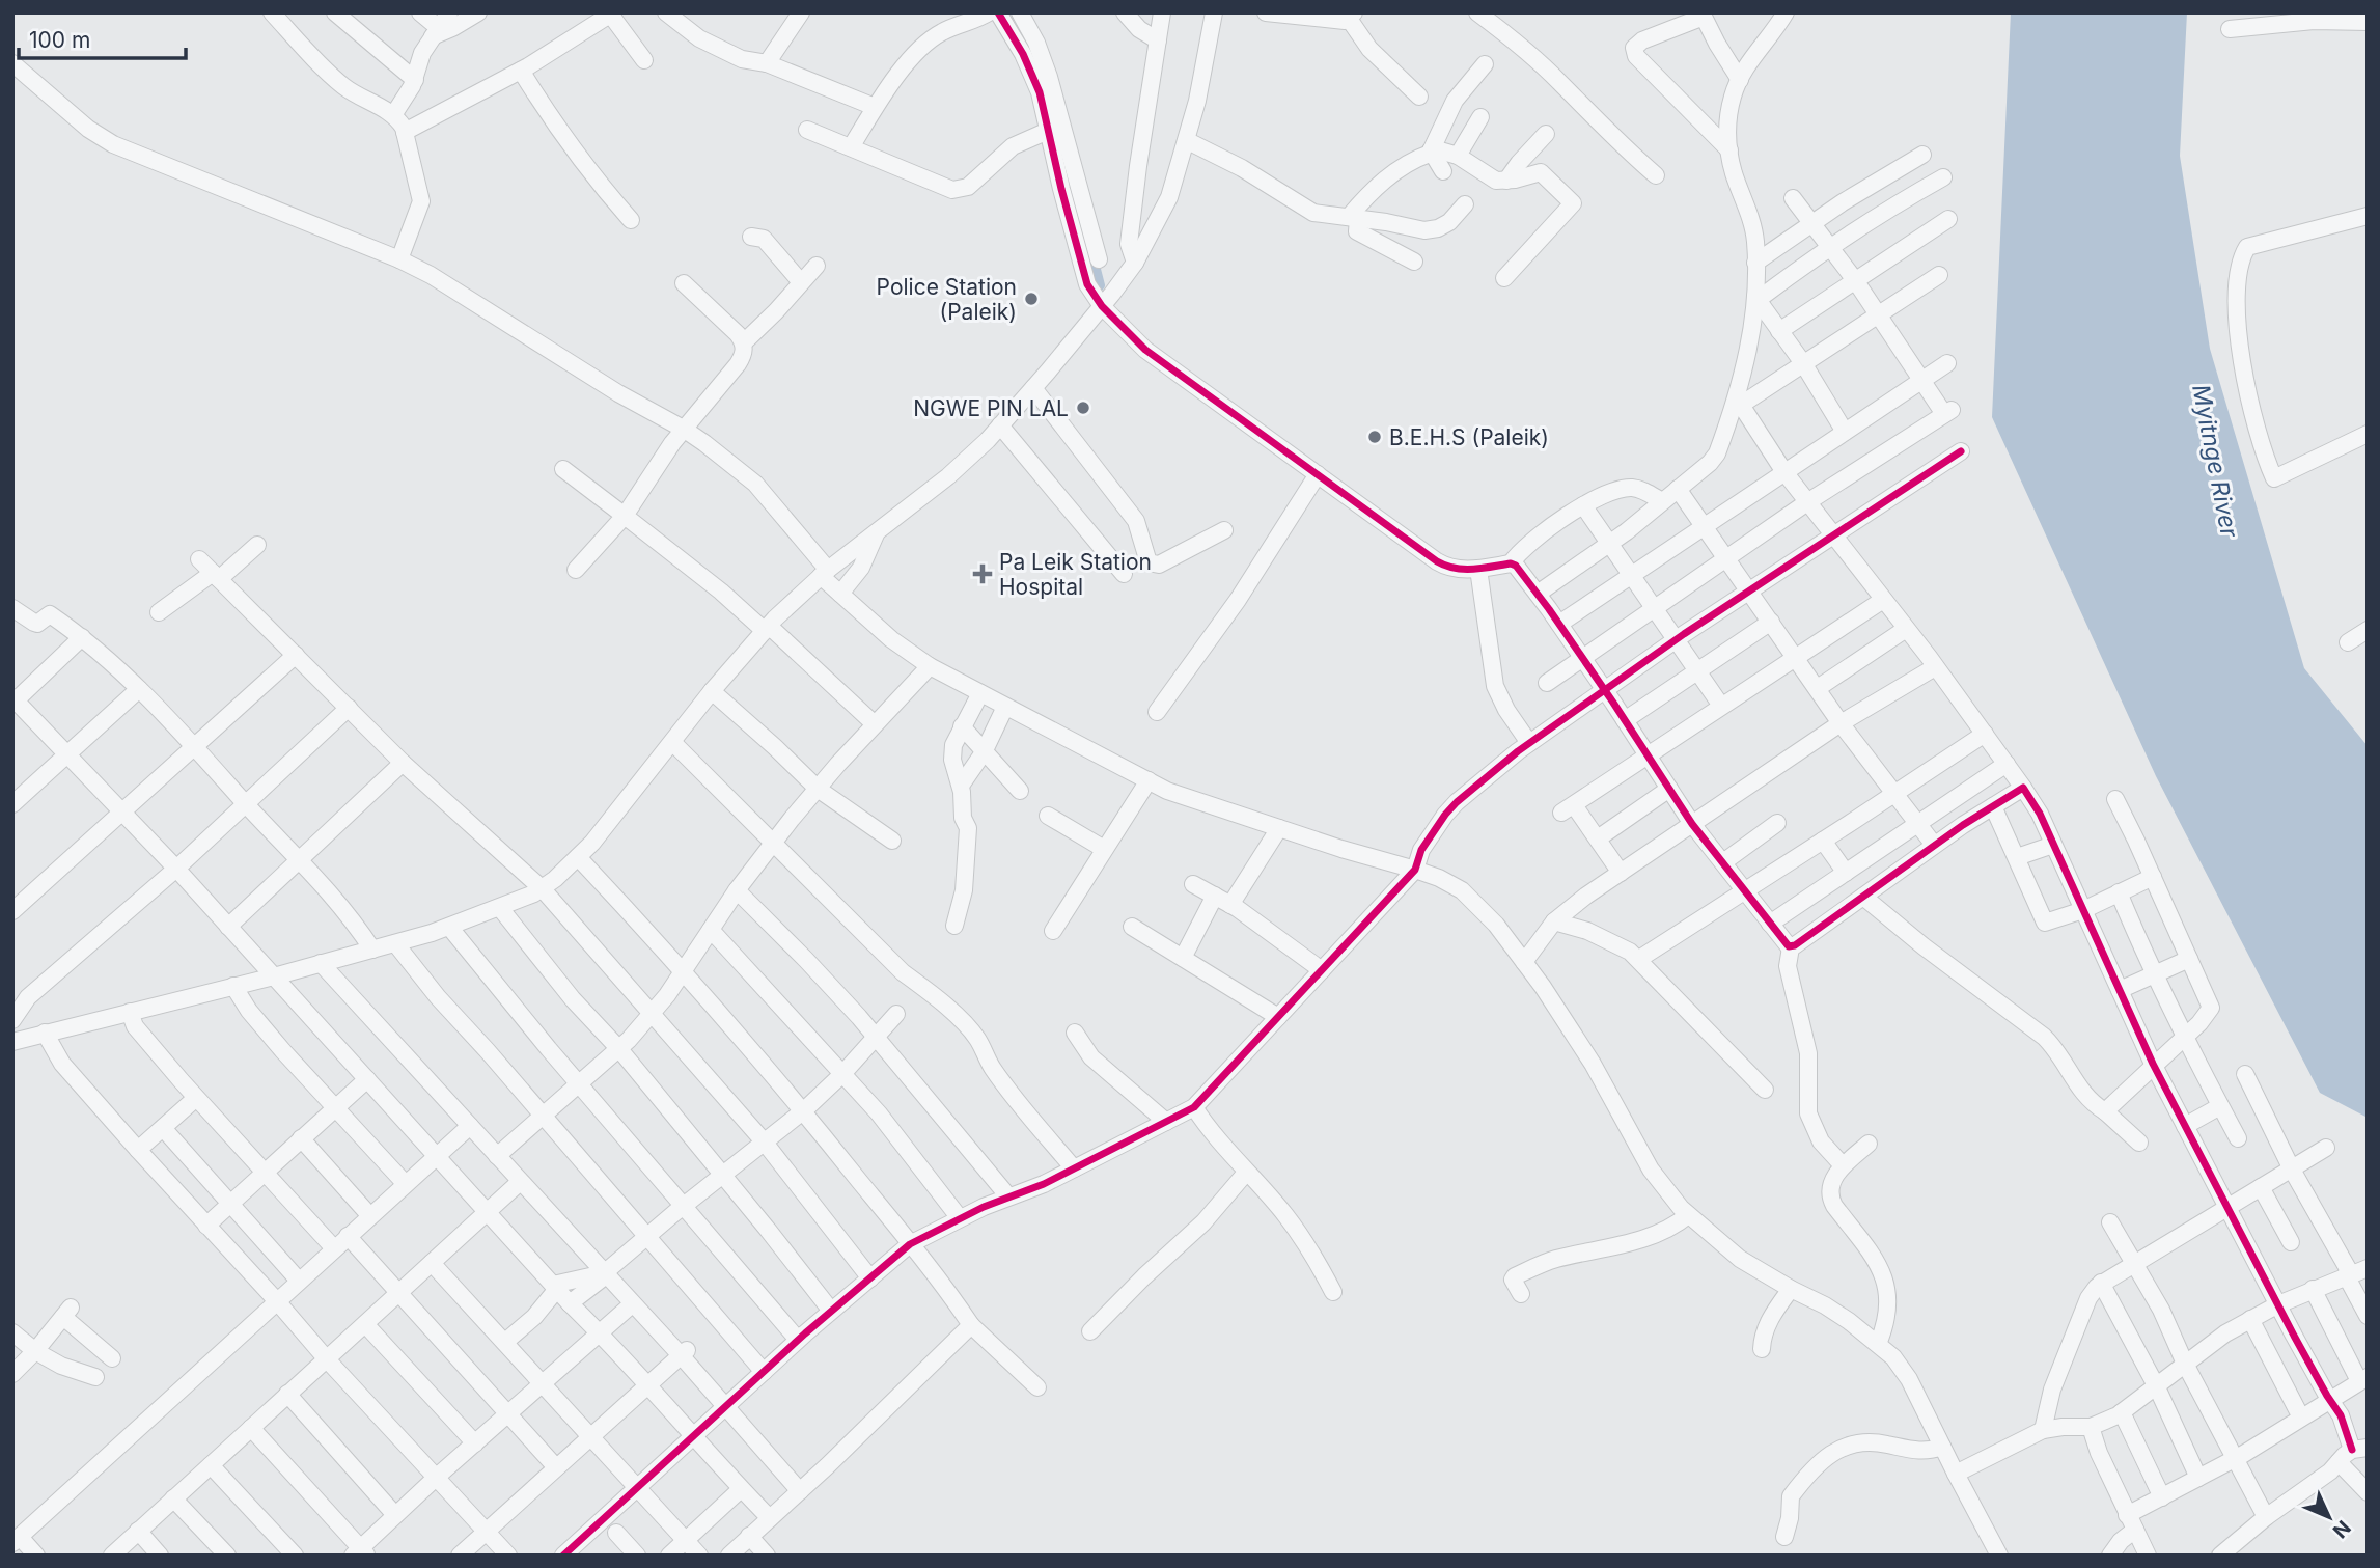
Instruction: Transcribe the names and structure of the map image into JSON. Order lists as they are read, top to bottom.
{
  "water": ["Myitnge River"],
  "places": {
    "other": ["Police Station (Paleik)", "NGWE PIN LAL", "B.E.H.S (Paleik)"],
    "health": ["Pa Leik Station Hospital"]
  },
  "scale_bar": "100 m",
  "north": "bottom right"
}
